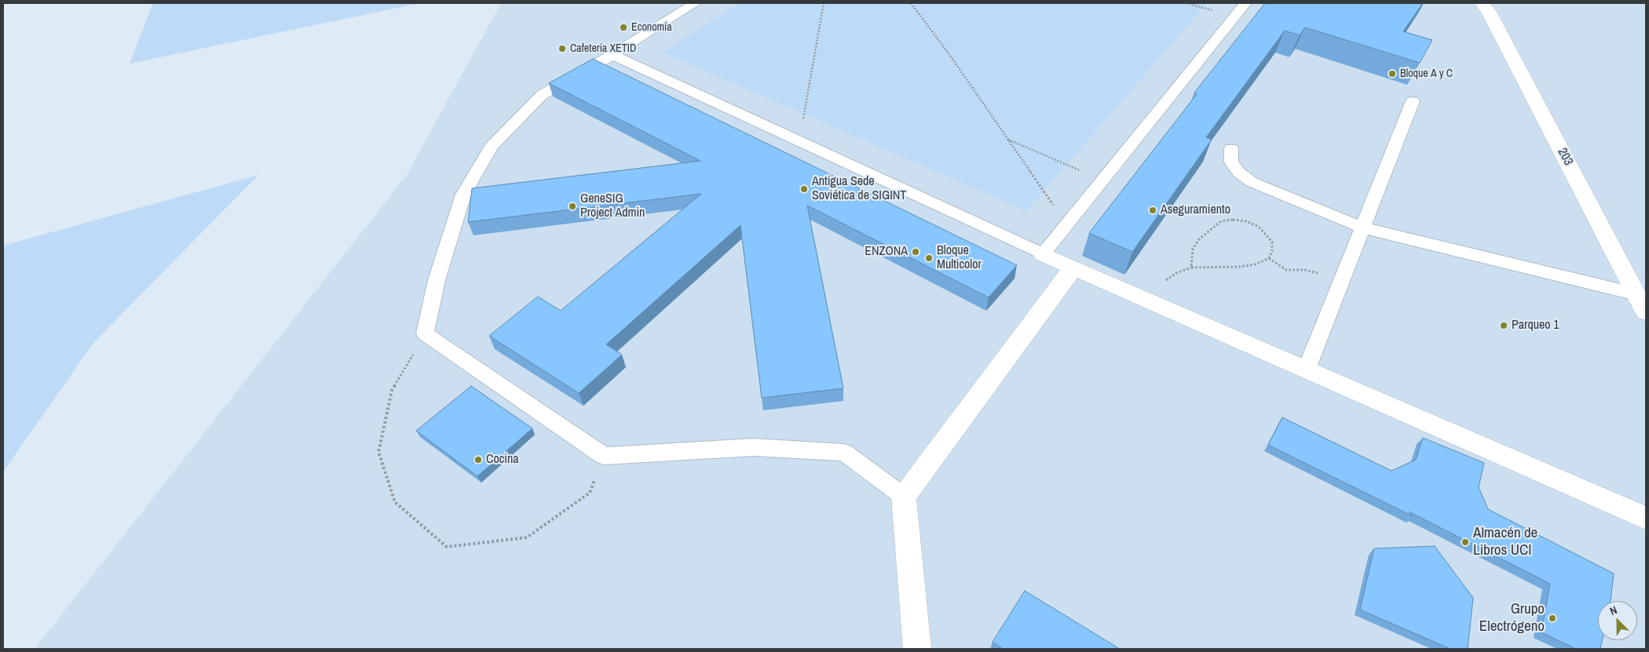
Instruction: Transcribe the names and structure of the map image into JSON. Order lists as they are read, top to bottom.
{
  "streets": {
    "street": ["203"]
  },
  "places": [
    "Economía",
    "Cafetería XETID",
    "Bloque A y C",
    "Antigua Sede Soviética de SIGINT",
    "GeneSIG Project Admin",
    "Aseguramiento",
    "ENZONA",
    "Bloque Multicolor",
    "Parqueo 1",
    "Cocina",
    "Almacén de Libros UCI",
    "Grupo Electrógeno"
  ],
  "north": "top left"
}
